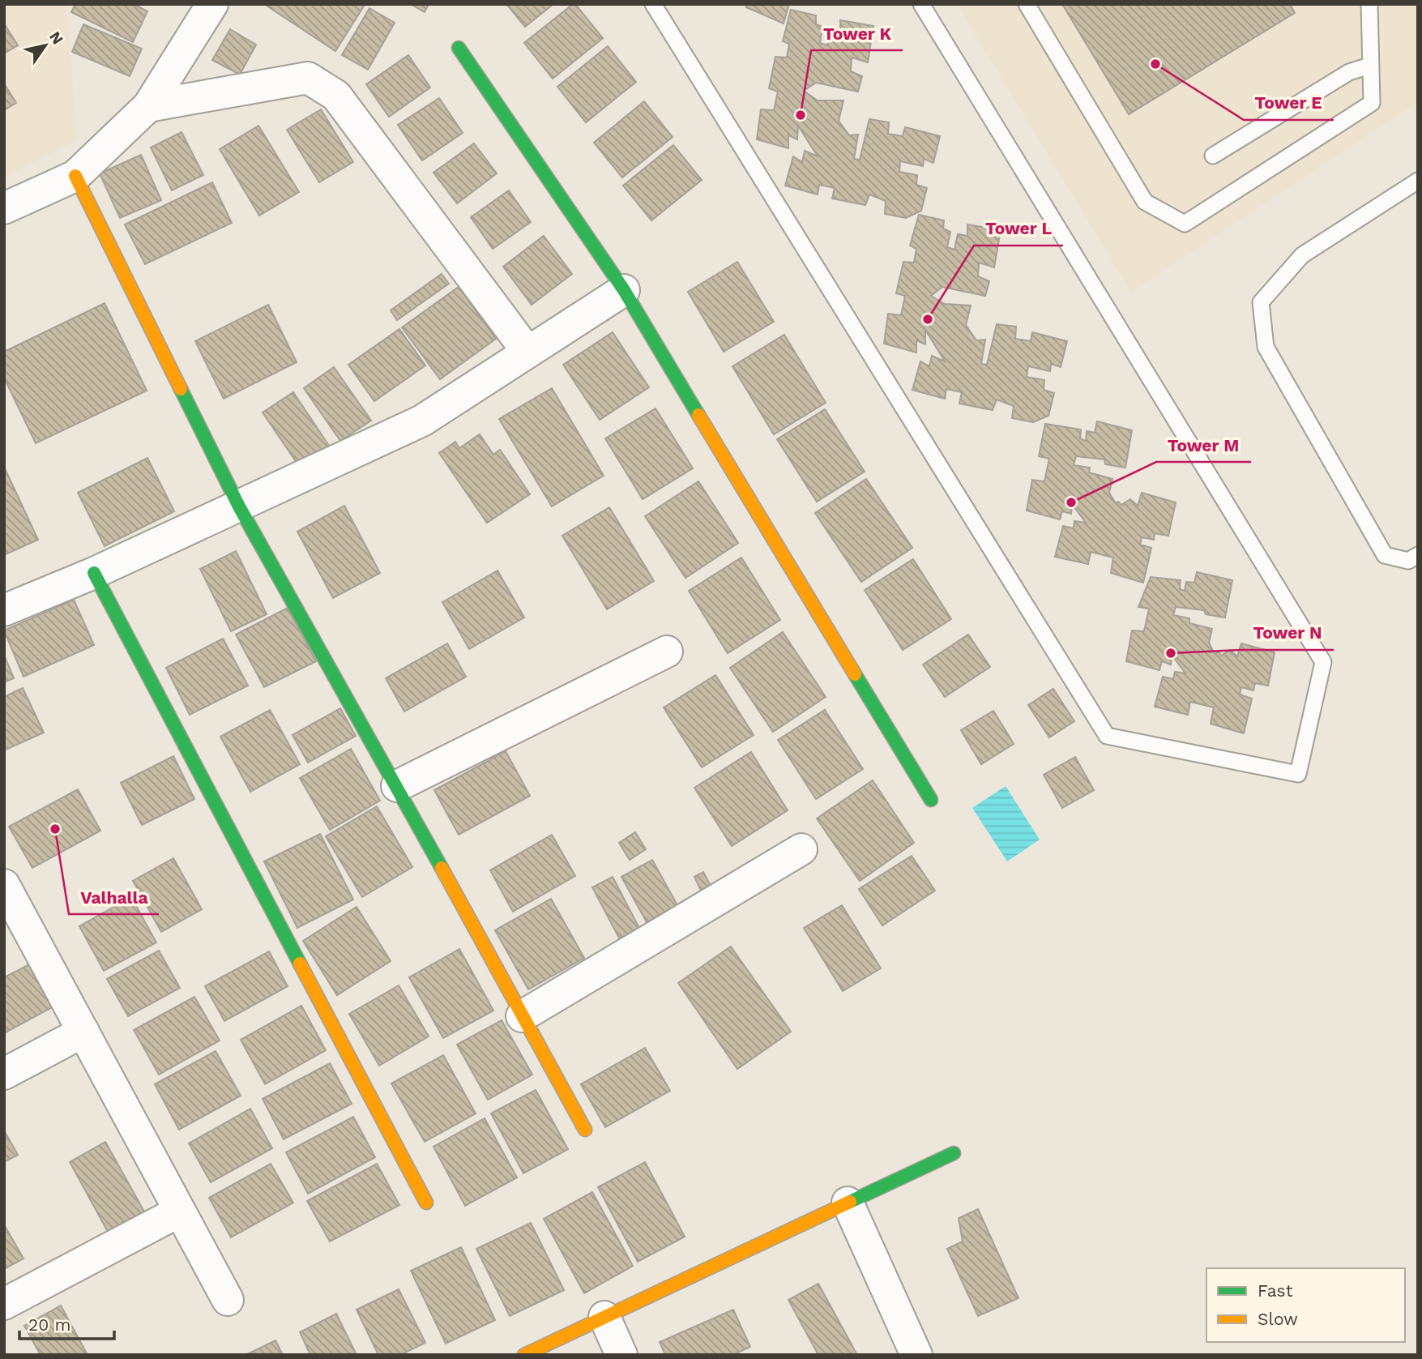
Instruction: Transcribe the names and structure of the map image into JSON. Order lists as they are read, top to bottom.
{
  "places": [
    "Tower E",
    "Tower K",
    "Tower L",
    "Tower M",
    "Tower N",
    "Valhalla"
  ],
  "legend": ["Fast", "Slow"],
  "scale_bar": "20 m",
  "north": "top right"
}
